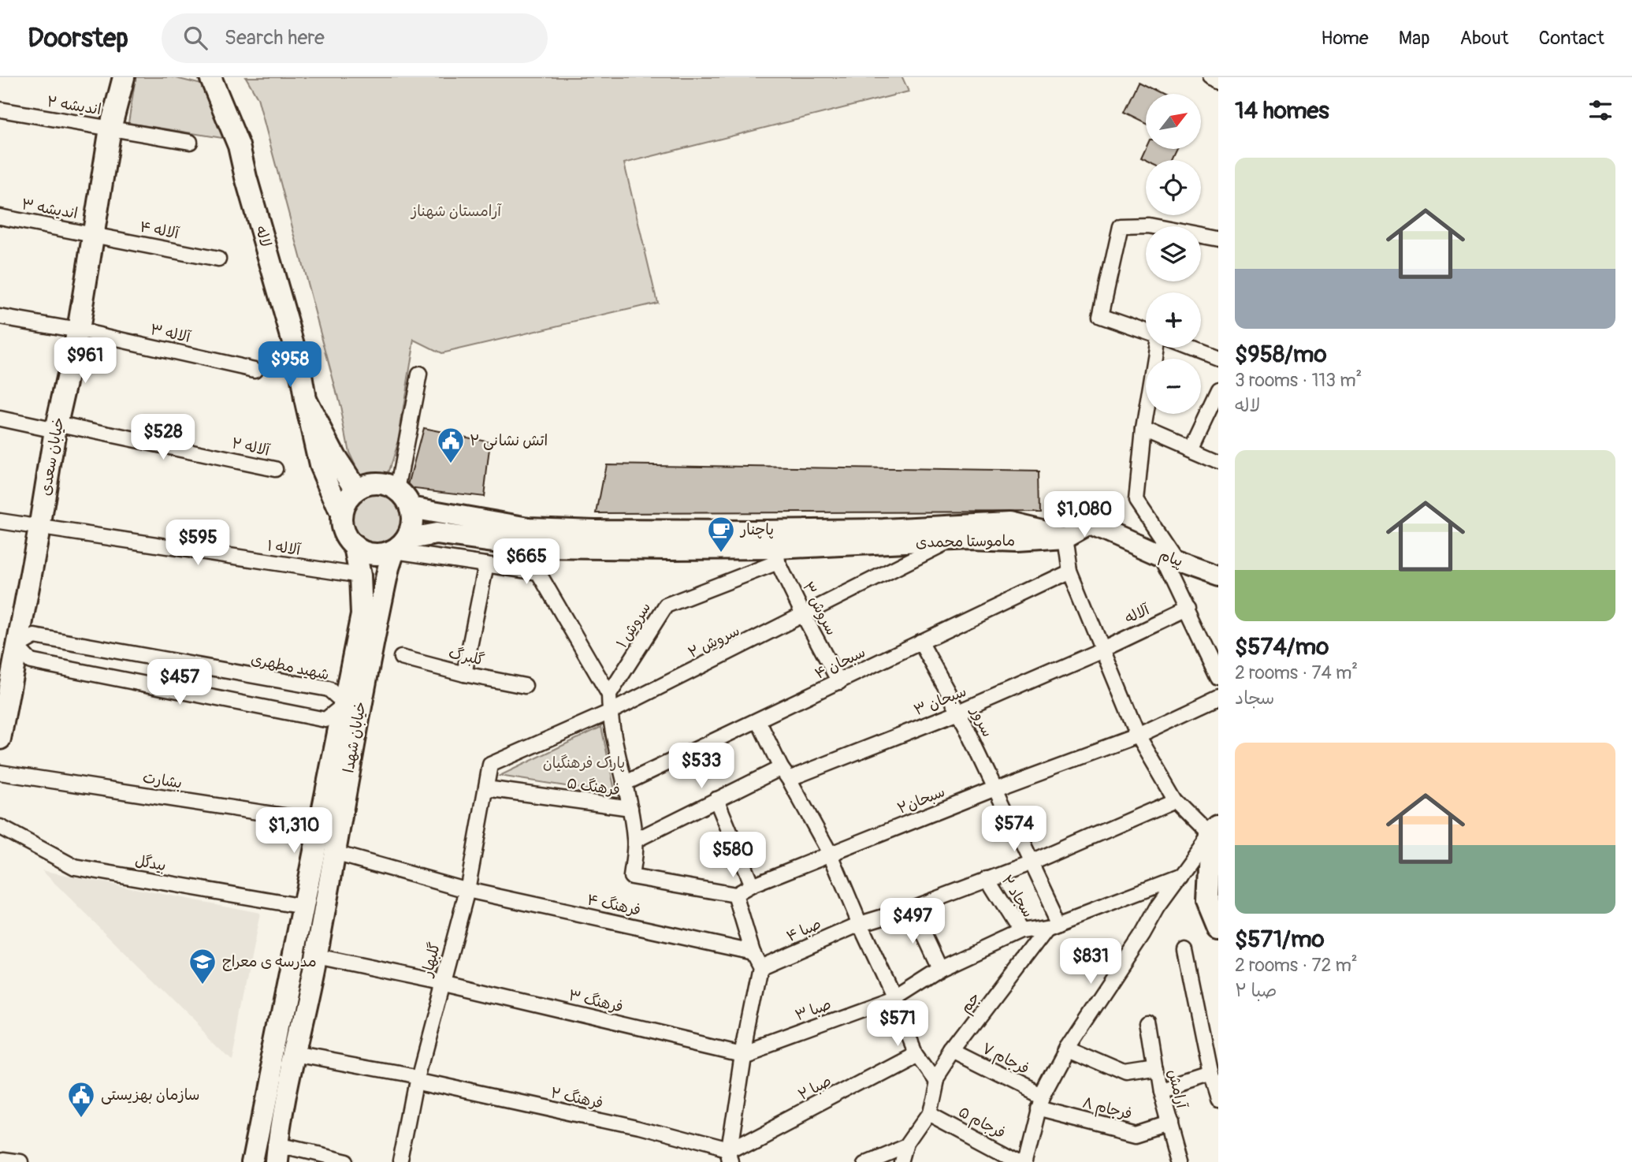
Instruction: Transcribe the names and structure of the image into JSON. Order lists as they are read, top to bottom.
{
  "streets": {
    "main road": [
      "لاله",
      "خیابان سعدی",
      "ماموستا محمدی",
      "پیام",
      "خیابان شهدا"
    ],
    "street": [
      "اندیشه ۲",
      "اندیشه ۳",
      "آلاله ۴",
      "آلاله ۳",
      "آلاله ۲",
      "آلاله ۱",
      "سروش ۳",
      "آلاله",
      "سروش ۱",
      "سروش ۲",
      "گلبرگ",
      "سبحان ۴",
      "شهید مطهری",
      "سبحان ۳",
      "سرور",
      "بشارت",
      "فرهنگ ۵",
      "سبحان۲",
      "بیدگل",
      "سجاد ۲",
      "فرهنگ ۴",
      "صبا ۴",
      "گلبهار",
      "فرهنگ ۳",
      "جم",
      "صبا ۳",
      "فرجام ۷",
      "صبا ۲",
      "آرامش",
      "فرهنگ ۲",
      "فرجام ۸",
      "فرجام ۵"
    ]
  },
  "crossings": [
    ["اندیشه ۲", "خیابان سعدی"],
    ["اندیشه ۳", "آلاله ۴"],
    ["اندیشه ۳", "خیابان سعدی"],
    ["آلاله ۴", "خیابان سعدی"],
    ["آلاله ۳", "خیابان سعدی"],
    ["آلاله ۲", "خیابان سعدی"],
    ["خیابان سعدی", "آلاله ۱"],
    ["خیابان سعدی", "شهید مطهری"],
    ["ماموستا محمدی", "پیام"],
    ["ماموستا محمدی", "سروش ۳"],
    ["ماموستا محمدی", "سروش ۱"],
    ["ماموستا محمدی", "سروش ۲"],
    ["ماموستا محمدی", "خیابان شهدا"],
    ["آلاله ۱", "خیابان شهدا"],
    ["سروش ۳", "سروش ۱"],
    ["سروش ۳", "سروش ۲"],
    ["سروش ۳", "سبحان ۴"],
    ["آلاله", "سبحان ۳"],
    ["سروش ۲", "گلبهار"],
    ["سبحان ۴", "سرور"],
    ["شهید مطهری", "خیابان شهدا"],
    ["سبحان ۳", "سرور"],
    ["سرور", "سبحان۲"],
    ["سرور", "صبا ۴"],
    ["سرور", "جم"],
    ["سرور", "صبا ۳"],
    ["خیابان شهدا", "بشارت"],
    ["خیابان شهدا", "بیدگل"],
    ["خیابان شهدا", "فرهنگ ۴"],
    ["خیابان شهدا", "فرهنگ ۳"],
    ["خیابان شهدا", "فرهنگ ۲"],
    ["فرهنگ ۵", "گلبهار"],
    ["سجاد ۲", "صبا ۴"],
    ["سجاد ۲", "صبا ۳"],
    ["فرهنگ ۴", "گلبهار"],
    ["گلبهار", "فرهنگ ۳"],
    ["گلبهار", "فرهنگ ۲"],
    ["فرهنگ ۳", "صبا ۳"],
    ["جم", "صبا ۳"],
    ["جم", "فرجام ۷"],
    ["جم", "فرجام ۵"],
    ["فرجام ۷", "فرجام ۸"],
    ["صبا ۲", "فرهنگ ۲"],
    ["آرامش", "فرجام ۸"]
  ],
  "parks": ["آرامستان شهناز", "پارک فرهنگیان"],
  "places": {
    "public building": ["اتش نشانی ۲", "سازمان بهزیستی"],
    "cafe": ["پاچنار"],
    "school or university": ["مدرسه ی معراج"]
  },
  "north": "top right",
  "page": {
    "header": "Doorstep",
    "search": "Search here",
    "nav": [
      "Home",
      "Map",
      "About",
      "Contact"
    ],
    "heading": "14 homes",
    "map_buttons": ["+", "−"],
    "list": [
      {
        "name": "$958/mo",
        "note": "3 rooms · 113 m² · لاله"
      },
      {
        "name": "$574/mo",
        "note": "2 rooms · 74 m² · سجاد"
      },
      {
        "name": "$571/mo",
        "note": "2 rooms · 72 m² · صبا ۲"
      }
    ],
    "price": [
      "$961",
      "$958",
      "$528",
      "$1,080",
      "$595",
      "$665",
      "$457",
      "$533",
      "$574",
      "$1,310",
      "$580",
      "$497",
      "$831",
      "$571"
    ]
  }
}
